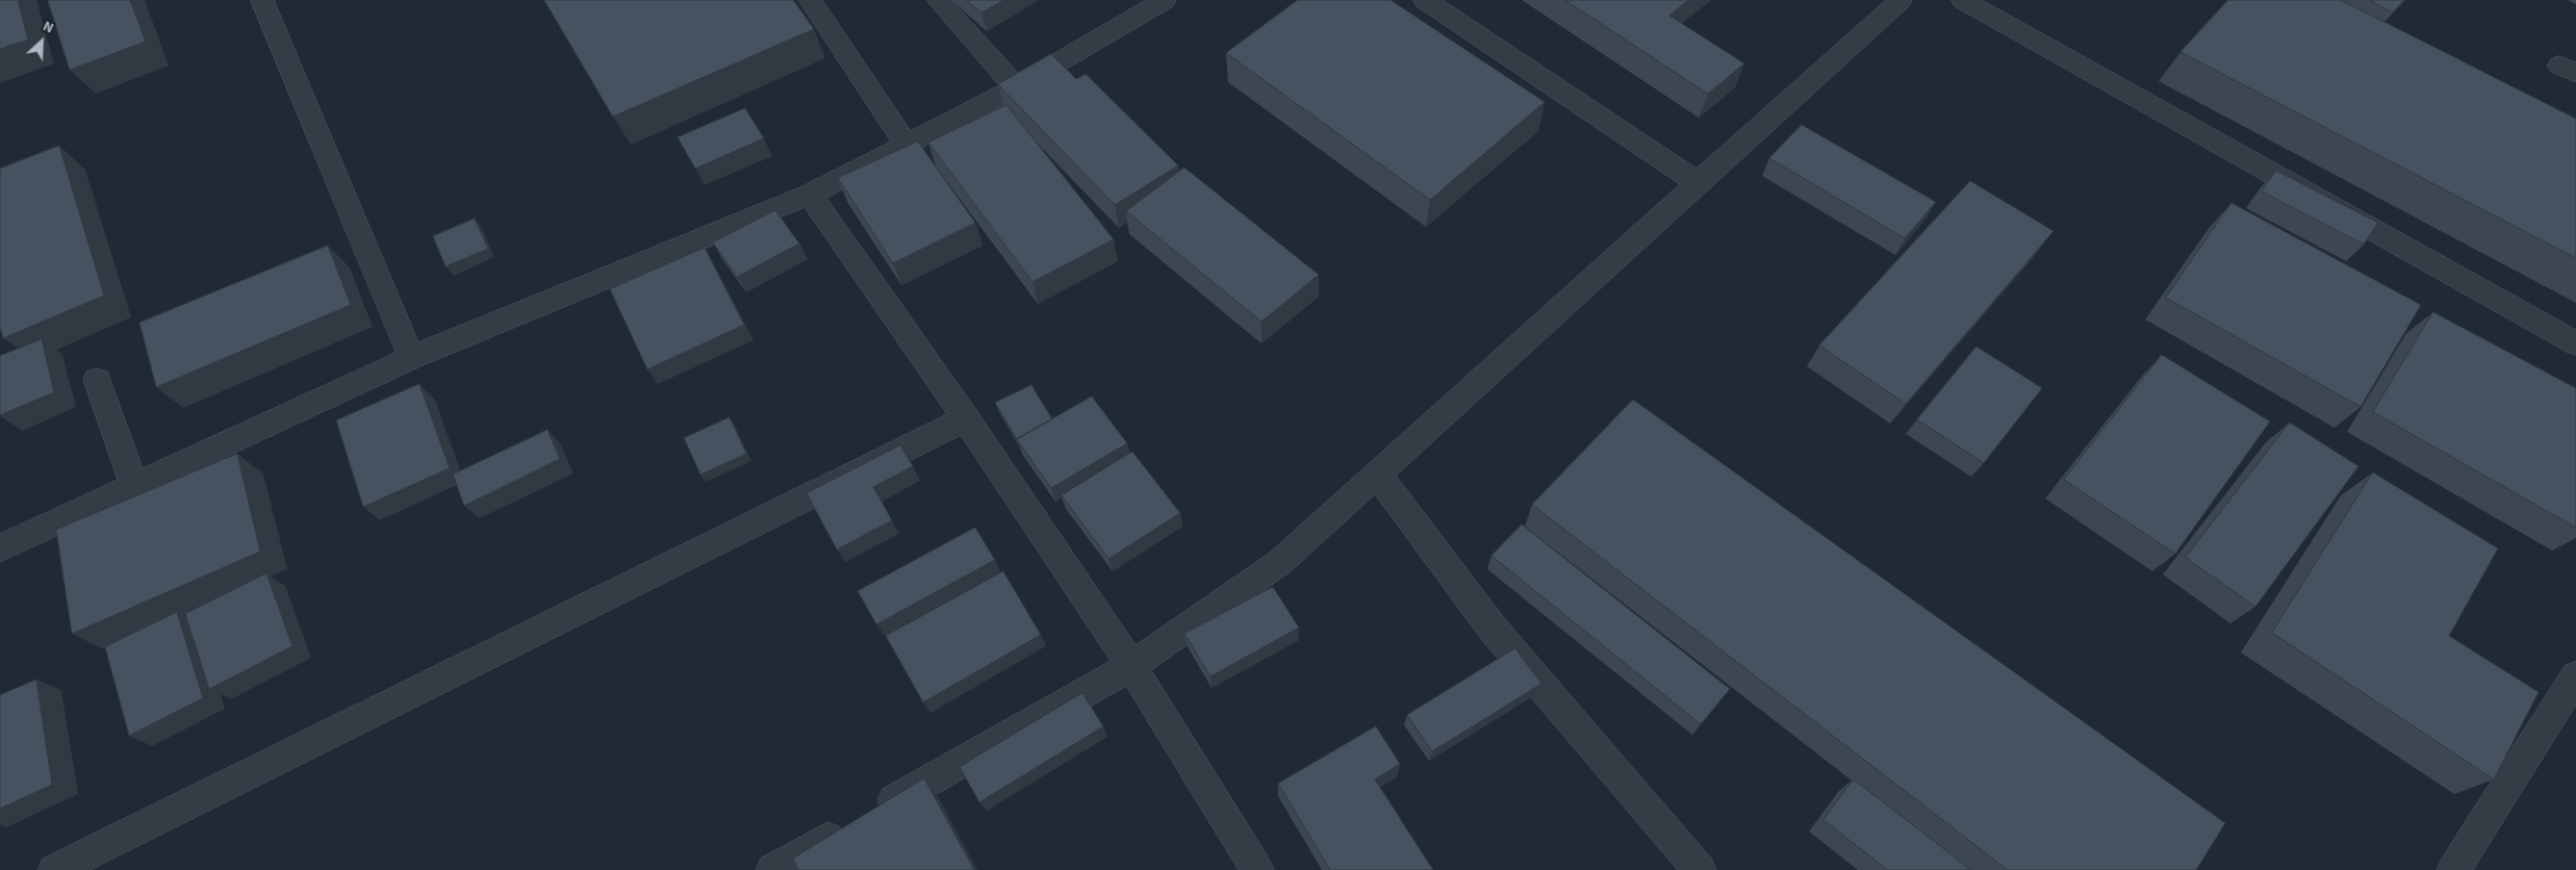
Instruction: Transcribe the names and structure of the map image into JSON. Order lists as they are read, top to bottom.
{
  "north": "top right"
}
